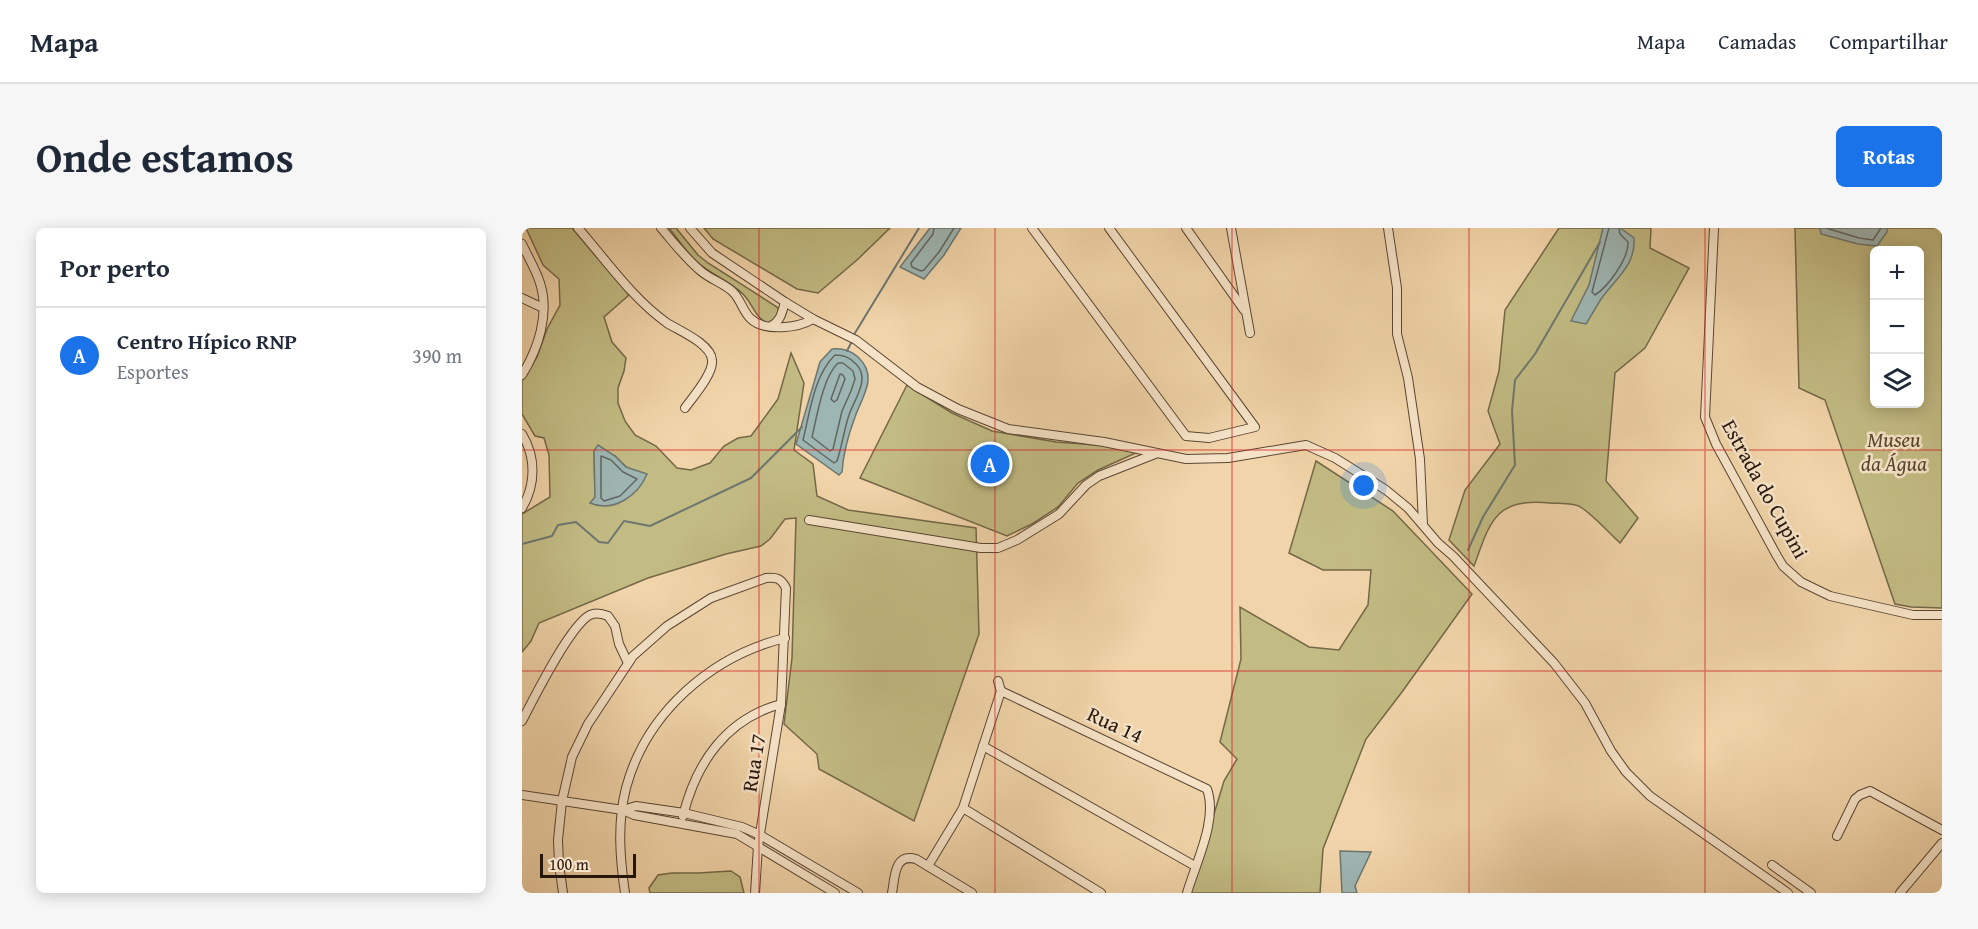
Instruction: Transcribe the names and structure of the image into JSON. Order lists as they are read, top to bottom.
{
  "streets": {
    "street": ["Estrada do Cupini", "Rua 14", "Rua 17"]
  },
  "parks": ["Museu da Água"],
  "scale_bar": "100 m",
  "page": {
    "header": "Mapa",
    "nav": ["Mapa", "Camadas", "Compartilhar"],
    "title": "Onde estamos",
    "buttons": "Rotas",
    "heading": "Por perto",
    "map_buttons": ["+", "−"],
    "list": [
      {
        "mark": "A",
        "name": "Centro Hípico RNP",
        "note": "Esportes",
        "value": "390 m"
      }
    ],
    "pins": "A",
    "scale": "100 m"
  }
}
